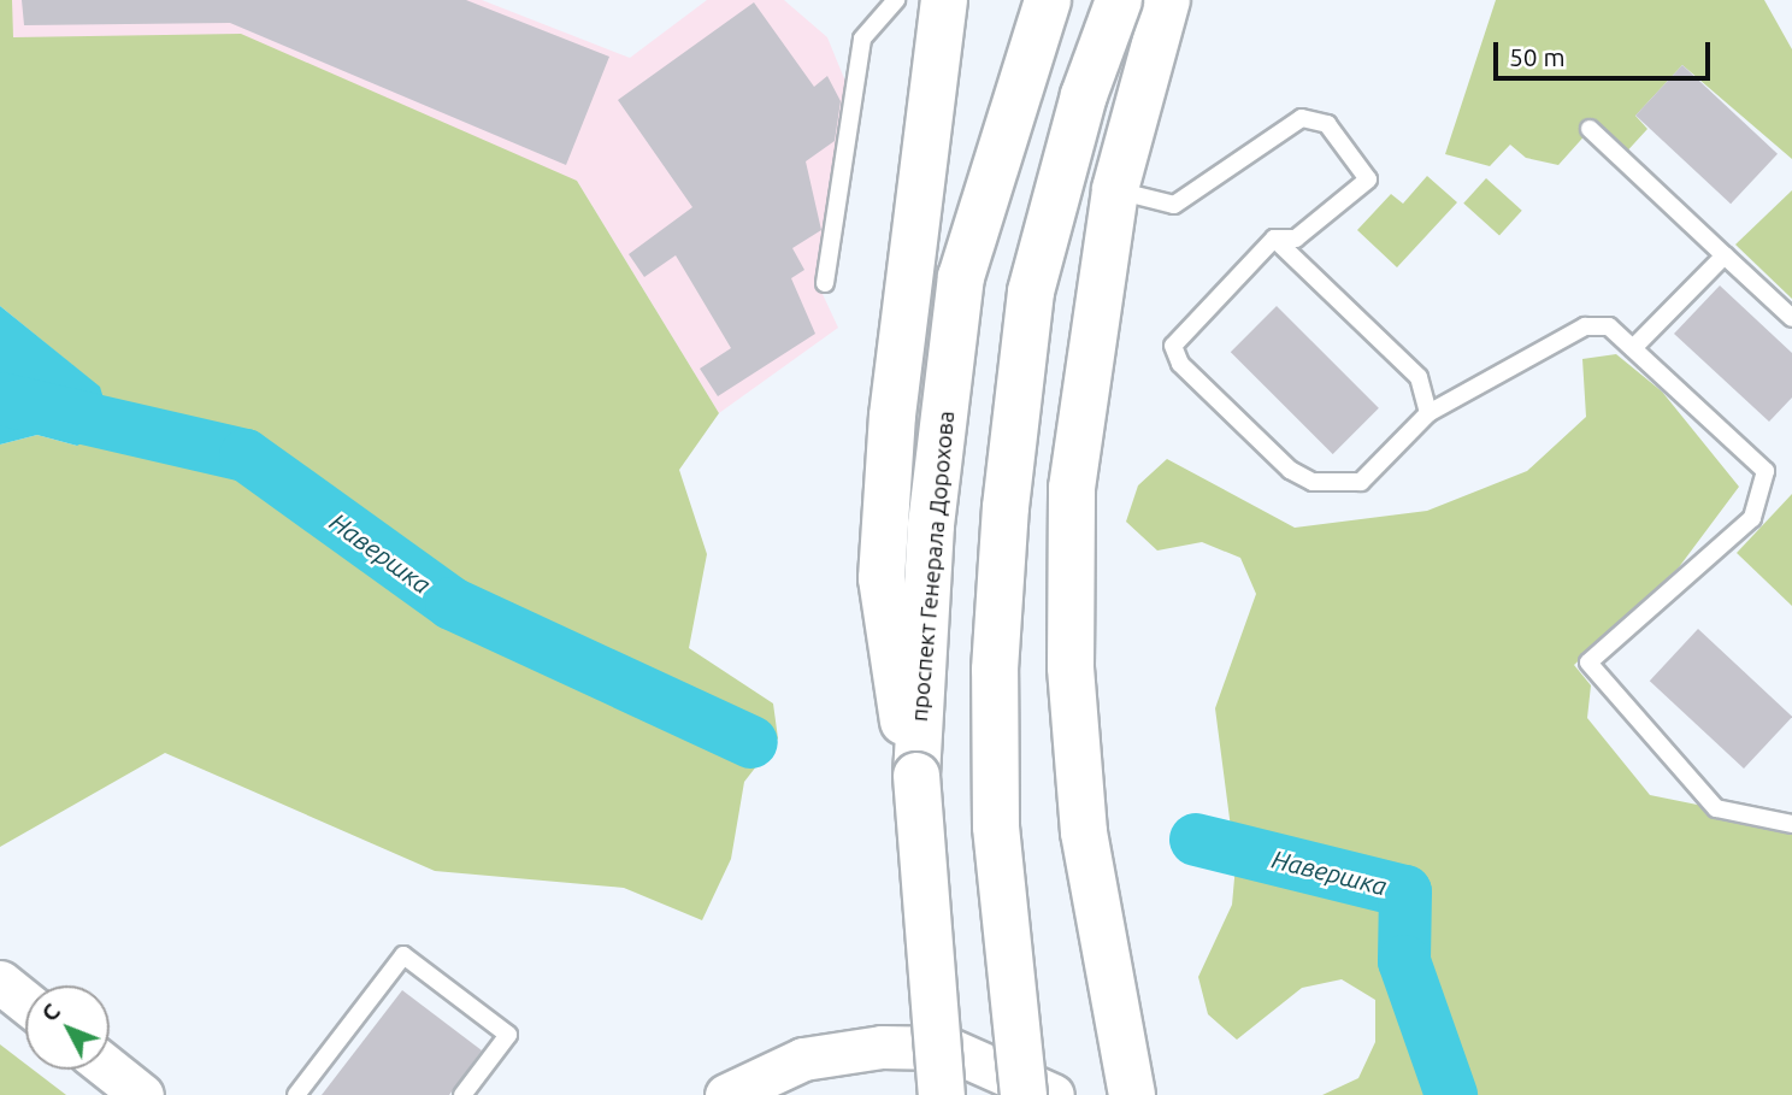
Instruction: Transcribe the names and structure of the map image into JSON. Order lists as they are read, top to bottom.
{
  "streets": {
    "main road": ["проспект Генерала Дорохова"]
  },
  "water": ["Навершка"],
  "scale_bar": "50 m",
  "north": "top left"
}
